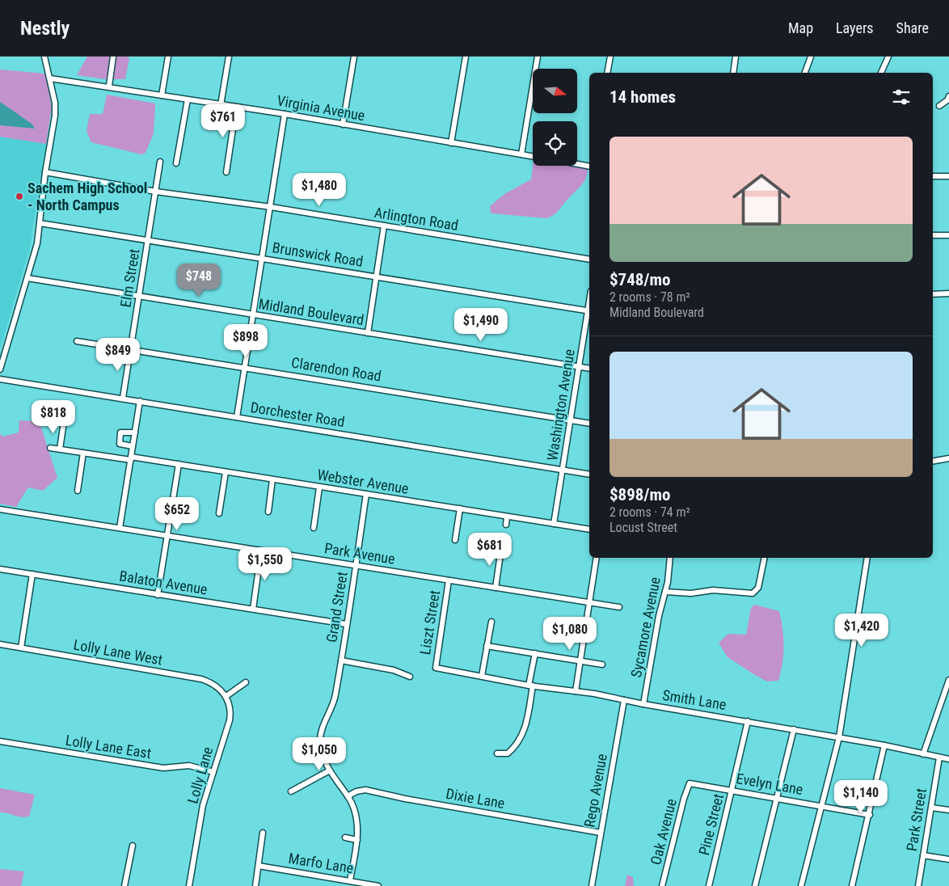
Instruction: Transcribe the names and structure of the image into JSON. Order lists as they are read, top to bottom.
{
  "streets": {
    "street": [
      "Virginia Avenue",
      "Arlington Road",
      "Brunswick Road",
      "Elm Street",
      "Midland Boulevard",
      "Clarendon Road",
      "Washington Avenue",
      "Dorchester Road",
      "Webster Avenue",
      "Park Avenue",
      "Balaton Avenue",
      "Grand Street",
      "Liszt Street",
      "Sycamore Avenue",
      "Lolly Lane West",
      "Smith Lane",
      "Lolly Lane East",
      "Lolly Lane",
      "Evelyn Lane",
      "Rego Avenue",
      "Dixie Lane",
      "Park Street",
      "Pine Street",
      "Oak Avenue",
      "Marfo Lane"
    ]
  },
  "crossings": [
    ["Arlington Road", "Elm Street"],
    ["Brunswick Road", "Elm Street"],
    ["Brunswick Road", "Washington Avenue"],
    ["Elm Street", "Midland Boulevard"],
    ["Elm Street", "Clarendon Road"],
    ["Elm Street", "Dorchester Road"],
    ["Midland Boulevard", "Washington Avenue"],
    ["Clarendon Road", "Washington Avenue"],
    ["Washington Avenue", "Dorchester Road"],
    ["Washington Avenue", "Webster Avenue"],
    ["Webster Avenue", "Grand Street"],
    ["Park Avenue", "Grand Street"],
    ["Park Avenue", "Liszt Street"],
    ["Balaton Avenue", "Grand Street"],
    ["Liszt Street", "Smith Lane"],
    ["Sycamore Avenue", "Smith Lane"],
    ["Lolly Lane West", "Lolly Lane"],
    ["Smith Lane", "Rego Avenue"],
    ["Smith Lane", "Park Street"],
    ["Smith Lane", "Pine Street"],
    ["Lolly Lane East", "Lolly Lane"],
    ["Evelyn Lane", "Pine Street"],
    ["Evelyn Lane", "Oak Avenue"],
    ["Rego Avenue", "Dixie Lane"]
  ],
  "places": ["Sachem High School - North Campus"],
  "north": "right",
  "page": {
    "header": "Nestly",
    "nav": ["Map", "Layers", "Share"],
    "heading": "14 homes",
    "price": [
      "$761",
      "$1,480",
      "$748",
      "$1,490",
      "$898",
      "$849",
      "$818",
      "$652",
      "$681",
      "$1,550",
      "$1,420",
      "$1,080",
      "$1,050",
      "$1,140"
    ],
    "list": [
      {
        "name": "$748/mo",
        "note": "2 rooms · 78 m² · Midland Boulevard"
      },
      {
        "name": "$898/mo",
        "note": "2 rooms · 74 m² · Locust Street"
      }
    ]
  }
}
